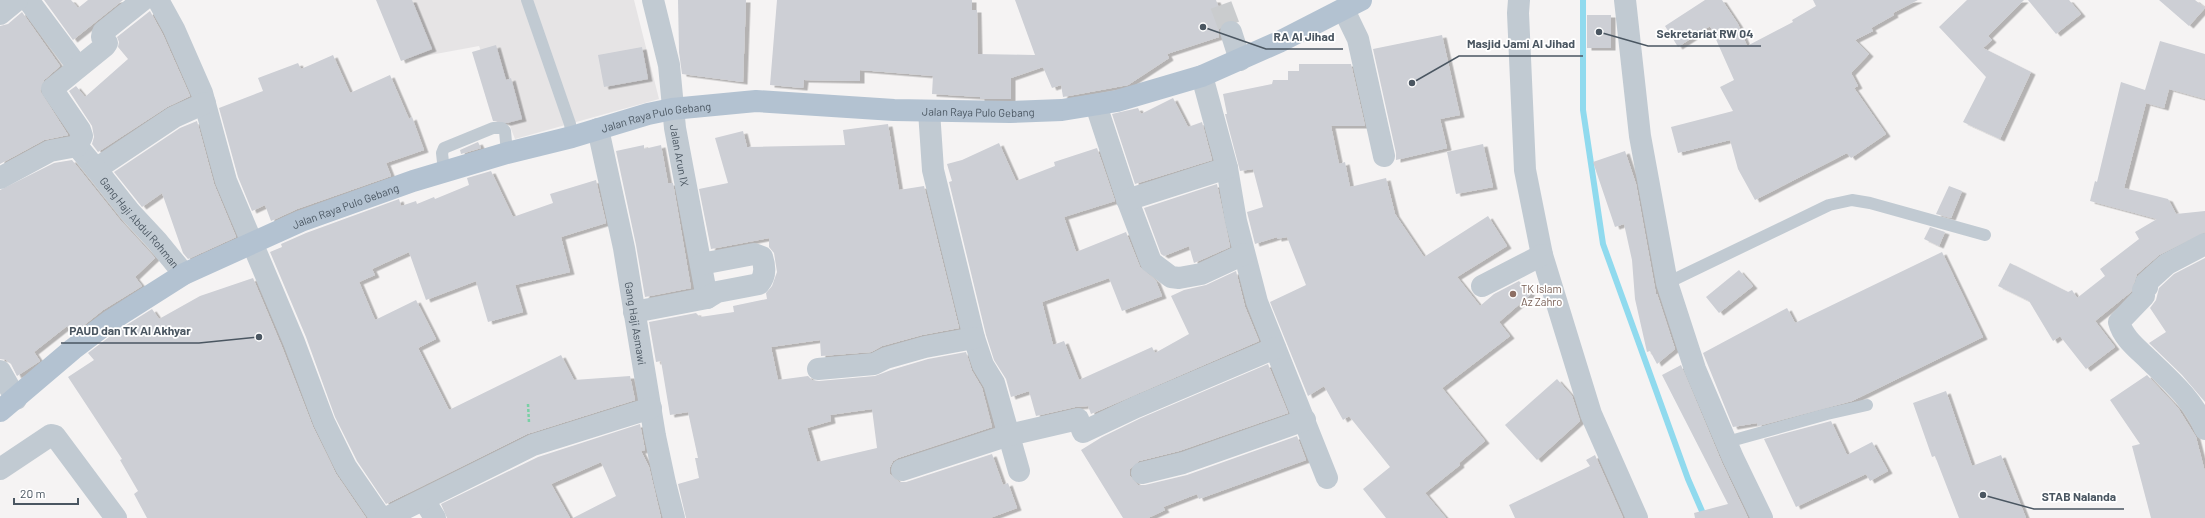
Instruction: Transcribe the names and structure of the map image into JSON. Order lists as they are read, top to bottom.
{
  "streets": {
    "main road": ["Jalan Raya Pulo Gebang"],
    "street": ["Jalan Arun IX", "Gang Haji Abdul Rohman", "Gang Haji Asmawi"]
  },
  "crossings": [
    ["Jalan Raya Pulo Gebang", "Jalan Arun IX"],
    ["Jalan Raya Pulo Gebang", "Gang Haji Abdul Rohman"],
    ["Jalan Raya Pulo Gebang", "Gang Haji Asmawi"]
  ],
  "places": [
    "RA Al Jihad",
    "Sekretariat RW 04",
    "Masjid Jami Al Jihad",
    "TK Islam Az Zahro",
    "PAUD dan TK Al Akhyar",
    "STAB Nalanda"
  ],
  "scale_bar": "20 m"
}
